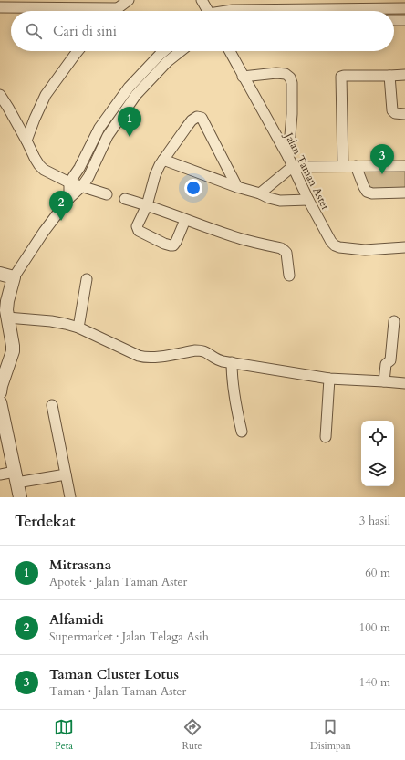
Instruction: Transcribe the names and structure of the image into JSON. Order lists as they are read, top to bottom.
{
  "streets": {
    "street": ["Jalan Taman Aster"]
  },
  "page": {
    "search": "Cari di sini",
    "pins": ["1", "3", "2"],
    "heading": ["Terdekat", "3 hasil"],
    "list": [
      {
        "mark": "1",
        "name": "Mitrasana",
        "note": "Apotek · Jalan Taman Aster",
        "value": "60 m"
      },
      {
        "mark": "2",
        "name": "Alfamidi",
        "note": "Supermarket · Jalan Telaga Asih",
        "value": "100 m"
      },
      {
        "mark": "3",
        "name": "Taman Cluster Lotus",
        "note": "Taman · Jalan Taman Aster",
        "value": "140 m"
      }
    ],
    "nav": ["Peta", "Rute", "Disimpan"]
  }
}
